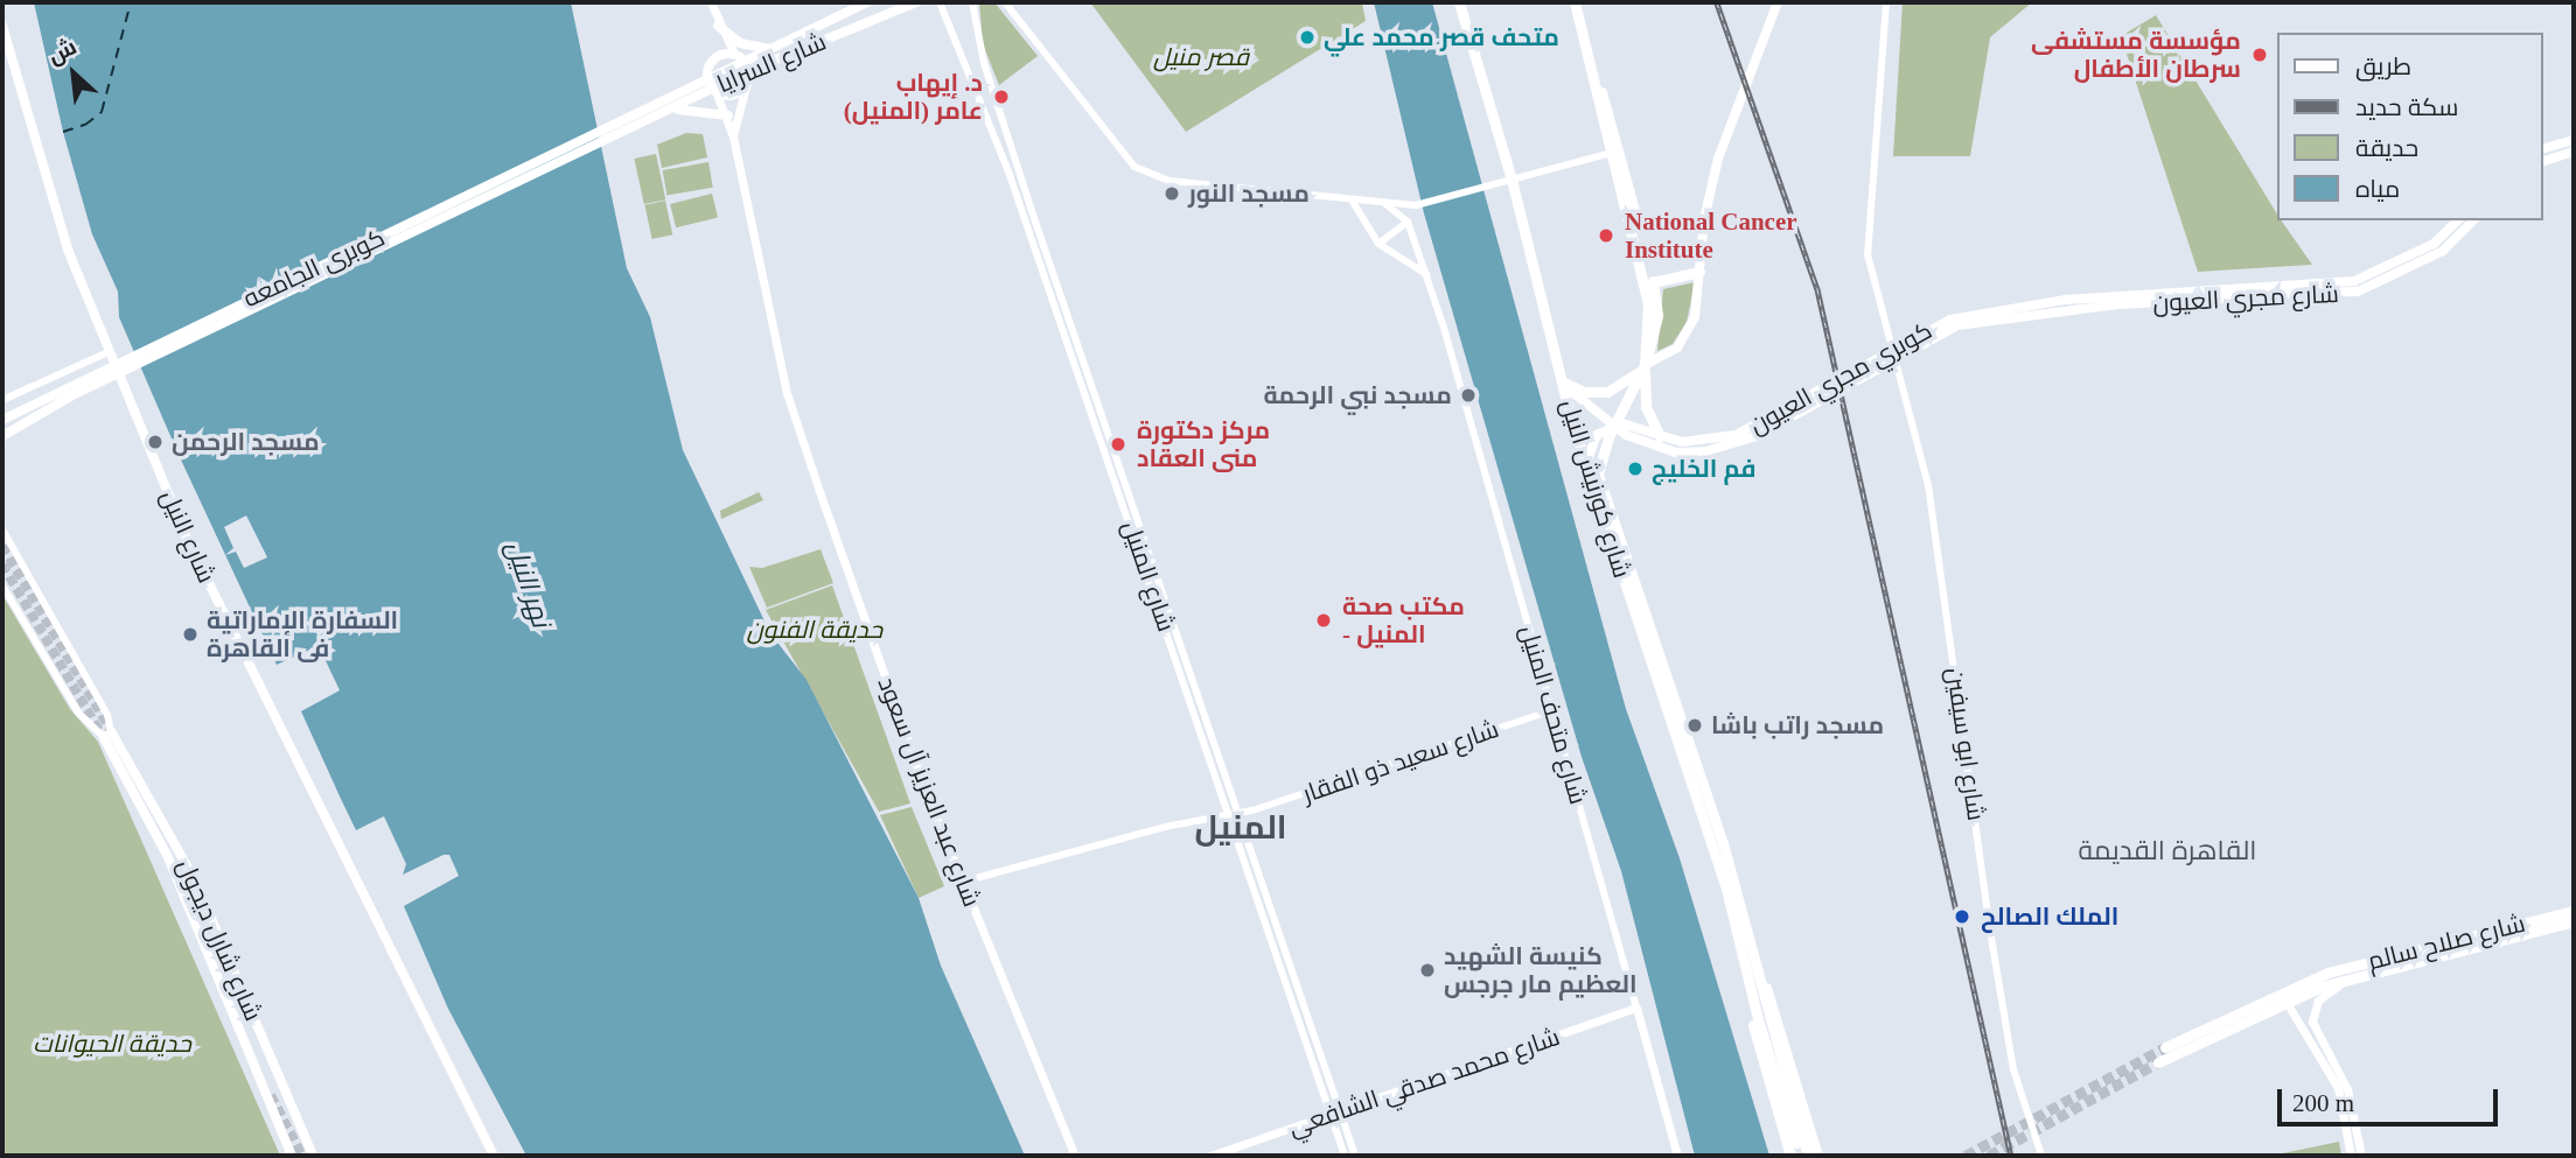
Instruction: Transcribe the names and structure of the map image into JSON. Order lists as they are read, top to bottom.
{
  "streets": {
    "highway": ["شارع كورنيش النيل", "شارع صلاح سالم"],
    "main road": [
      "شارع السرايا",
      "كوبرى الجامعه",
      "شارع مجري العيون",
      "كوبري مجري العيون",
      "شارع النيل",
      "شارع متحف المنيل",
      "شارع عبد العزيز آل سعود",
      "شارع شارل ديجول",
      "شارع محمد صدقي الشافعي"
    ],
    "street": ["شارع المنيل", "شارع ابو سيفين", "شارع سعيد ذو الفقار"]
  },
  "crossings": [
    ["شارع السرايا", "كوبرى الجامعه"],
    ["شارع السرايا", "شارع عبد العزيز آل سعود"],
    ["شارع مجري العيون", "كوبري مجري العيون"],
    ["شارع المنيل", "شارع سعيد ذو الفقار"],
    ["شارع المنيل", "شارع محمد صدقي الشافعي"],
    ["شارع متحف المنيل", "شارع سعيد ذو الفقار"],
    ["شارع متحف المنيل", "شارع محمد صدقي الشافعي"],
    ["شارع سعيد ذو الفقار", "شارع عبد العزيز آل سعود"]
  ],
  "districts": ["المنيل", "القاهرة القديمة"],
  "water": ["نهر النيل"],
  "parks": ["قصر منيل", "حديقة الفنون", "حديقة الحيوانات"],
  "places": [
    "متحف قصر محمد علي",
    "مؤسسة مستشفى سرطان الأطفال",
    "د. إيهاب عامر (المنيل)",
    "مسجد النور",
    "National Cancer Institute",
    "مسجد نبي الرحمة",
    "مسجد الرحمن",
    "مركز دكتورة منى العقاد",
    "فم الخليج",
    "مكتب صحة - المنيل",
    "السفارة الإماراتية فى القاهرة",
    "مسجد راتب باشا",
    "الملك الصالح",
    "كنيسة الشهيد العظيم مار جرجس"
  ],
  "legend": [
    "طريق",
    "سكة حديد",
    "حديقة",
    "مياه"
  ],
  "scale_bar": "200 m",
  "north": "top left"
}
